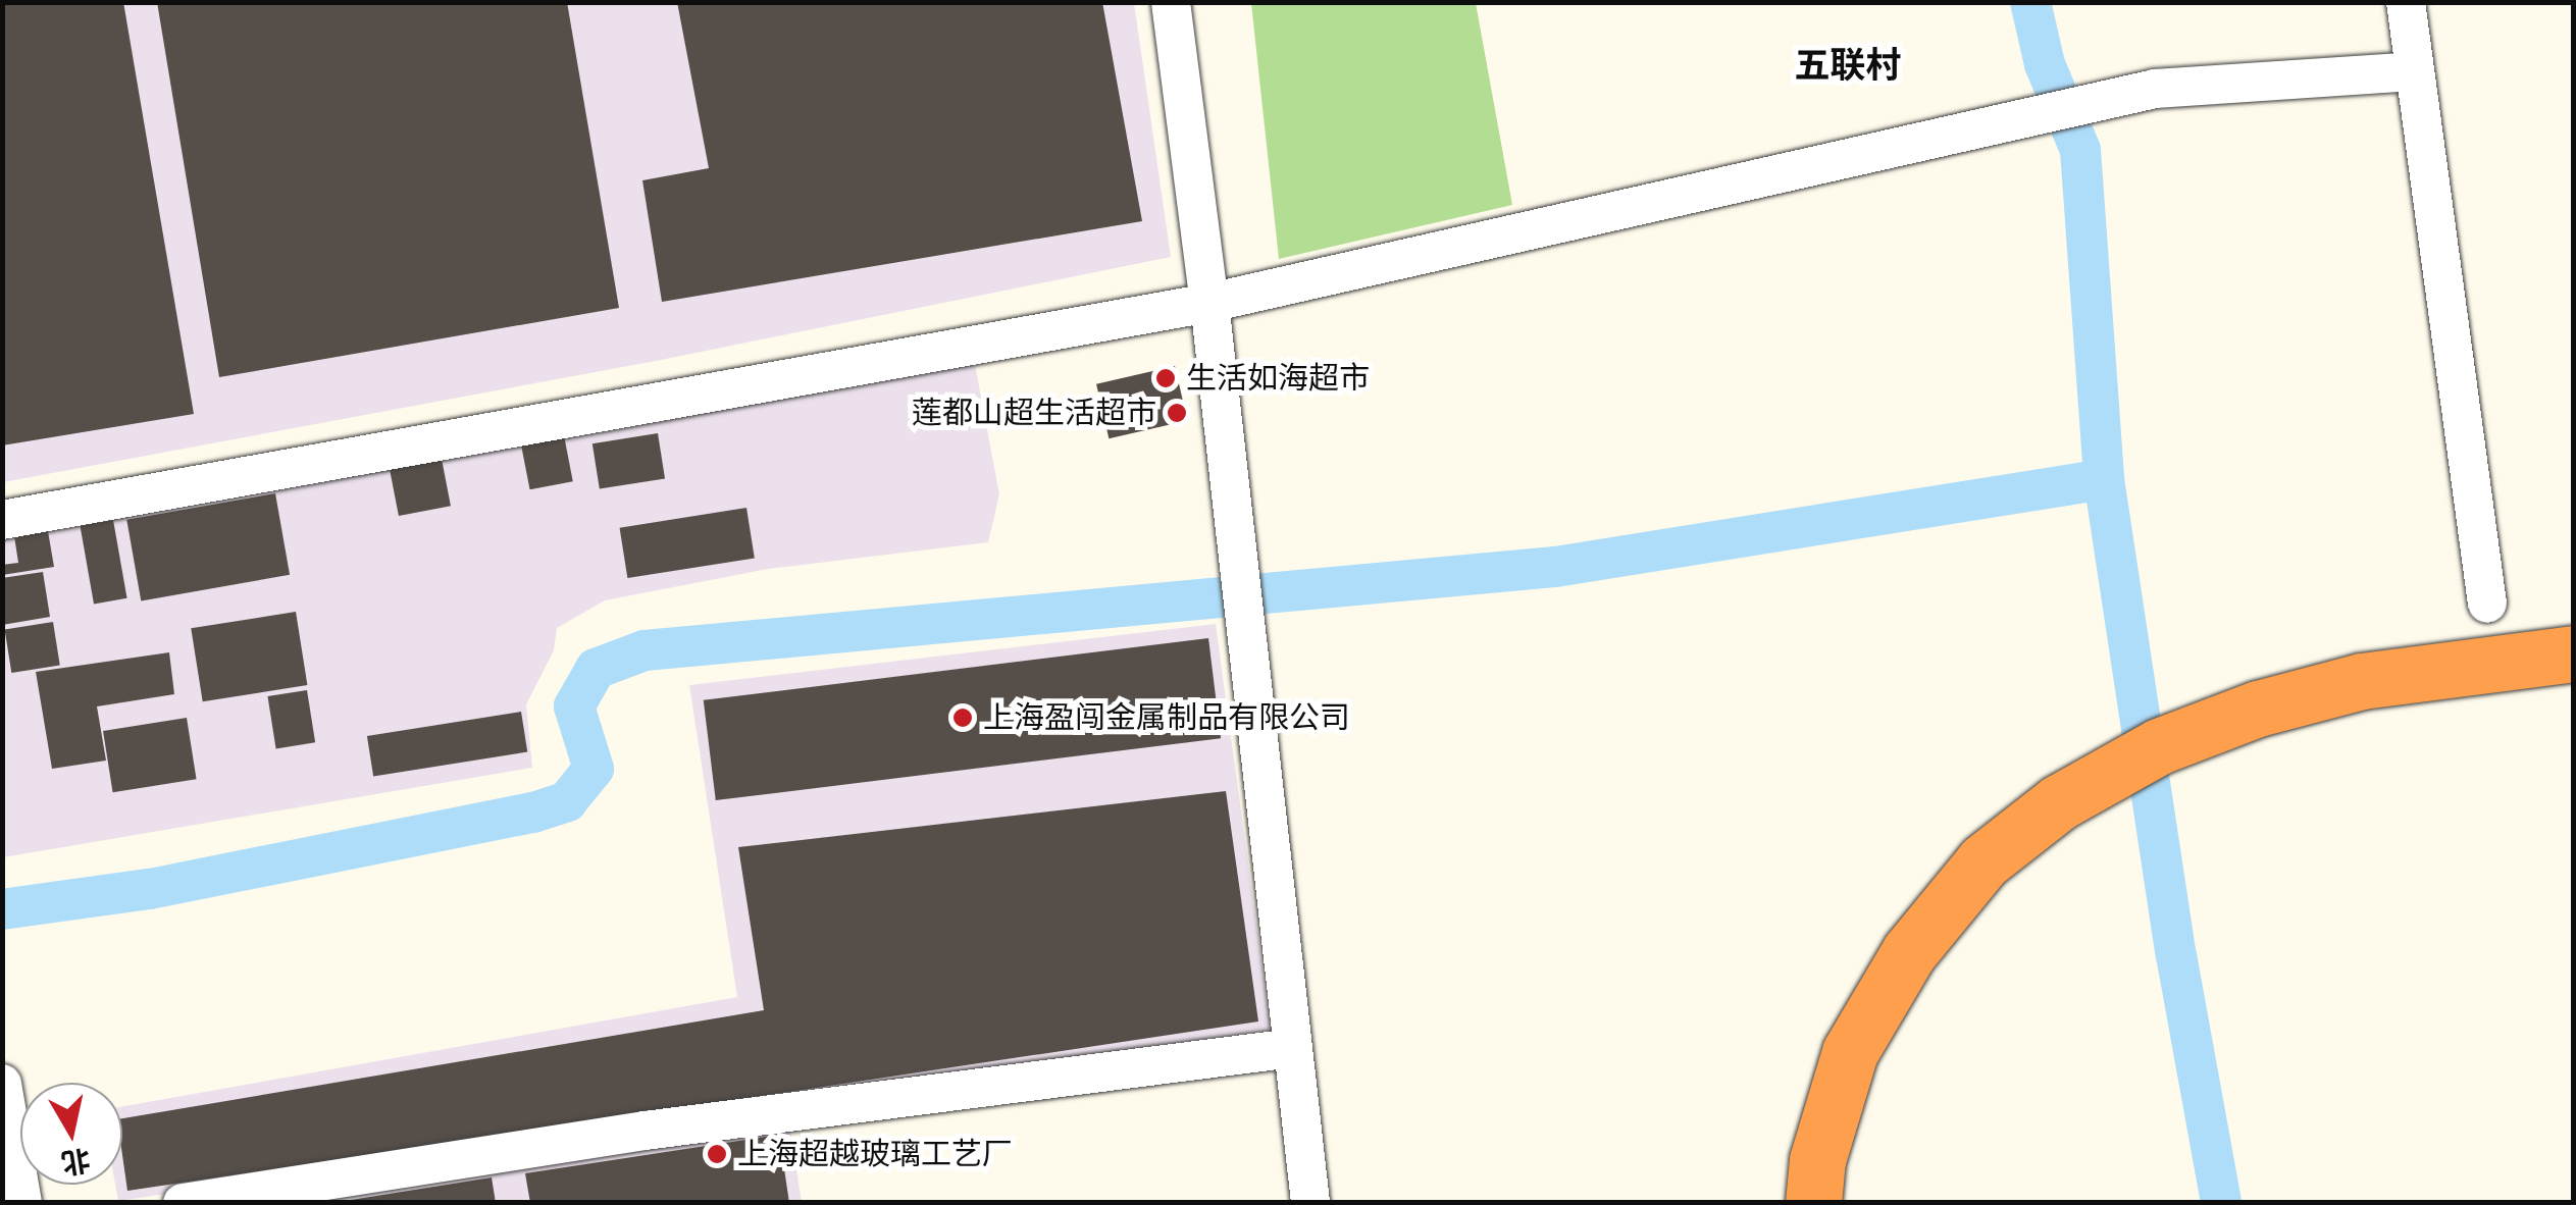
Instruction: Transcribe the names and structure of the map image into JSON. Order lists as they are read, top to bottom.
{
  "districts": ["五联村"],
  "places": [
    "生活如海超市",
    "莲都山超生活超市",
    "上海盈闯金属制品有限公司",
    "上海超越玻璃工艺厂"
  ],
  "north": "bottom"
}
